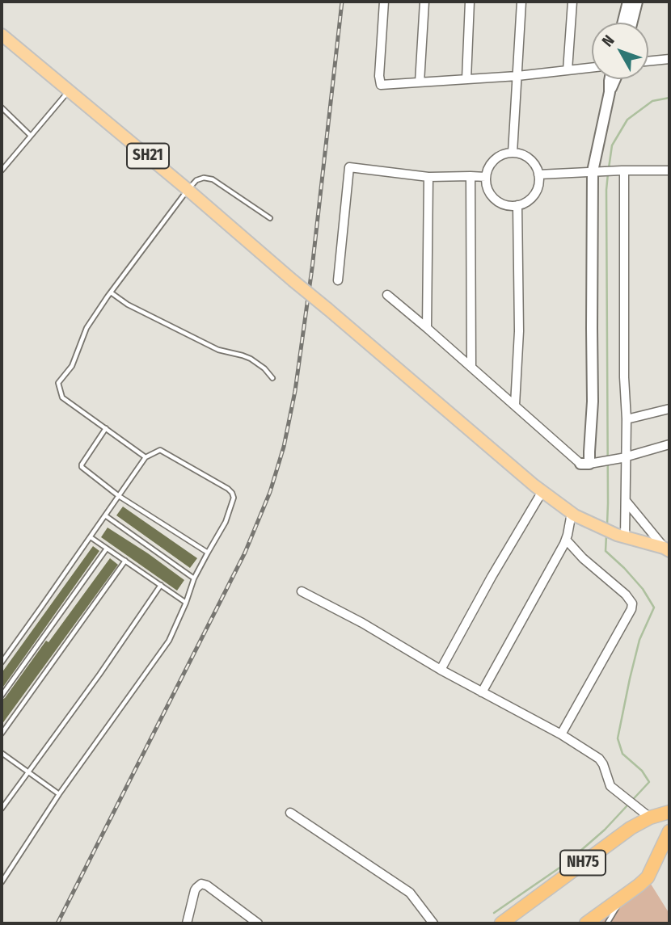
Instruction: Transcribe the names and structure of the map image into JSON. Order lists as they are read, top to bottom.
{
  "streets": {
    "highway": ["NH75"],
    "main road": ["SH21"]
  },
  "north": "top left"
}
